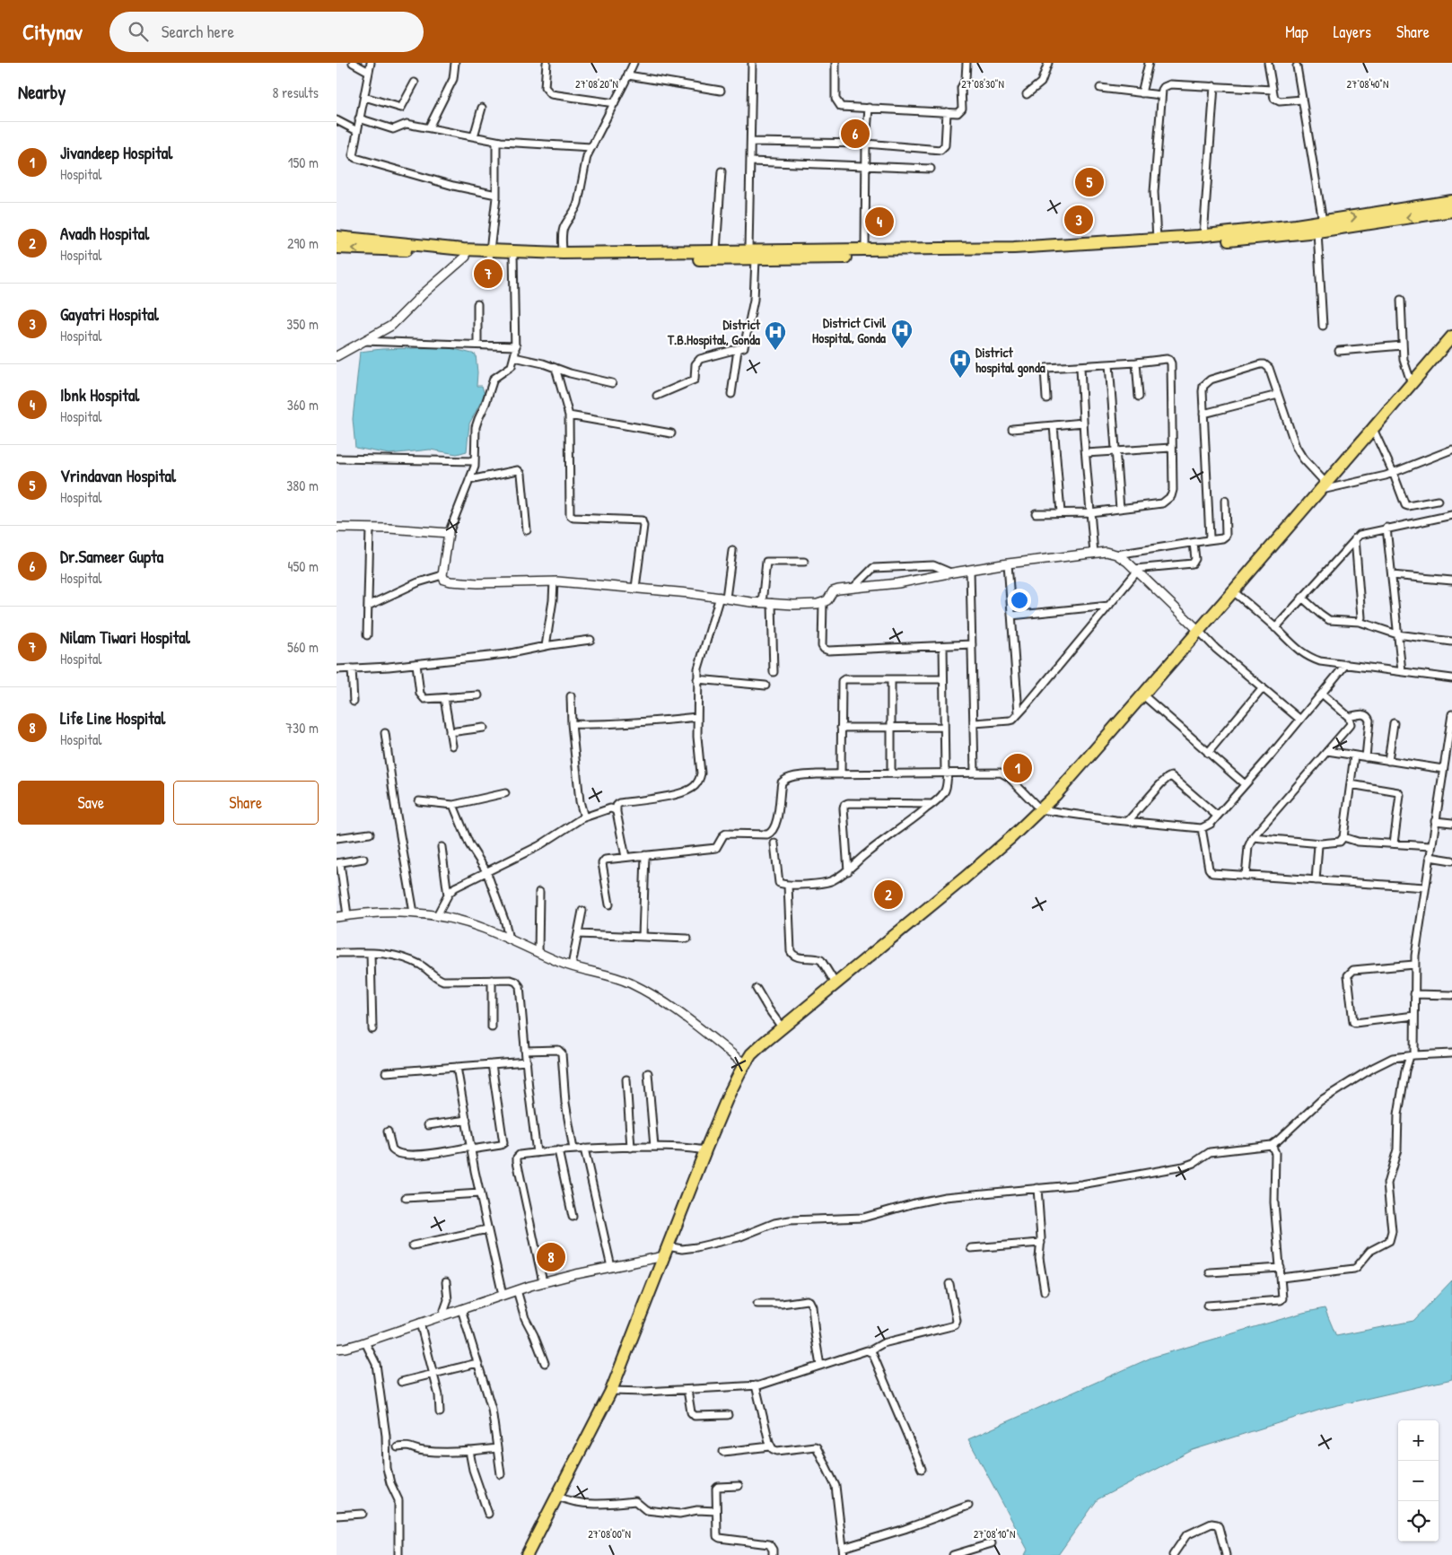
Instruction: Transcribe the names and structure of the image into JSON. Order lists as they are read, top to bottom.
{
  "places": {
    "hospital": ["District Civil Hospital, Gonda", "District T.B.Hospital, Gonda", "District hospital gonda"]
  },
  "page": {
    "header": "Citynav",
    "search": "Search here",
    "nav": ["Map", "Layers", "Share"],
    "heading": ["Nearby", "8 results"],
    "pins": [
      "6",
      "5",
      "3",
      "4",
      "7",
      "1",
      "2",
      "8"
    ],
    "list": [
      {
        "mark": "1",
        "name": "Jivandeep Hospital",
        "note": "Hospital",
        "value": "150 m"
      },
      {
        "mark": "2",
        "name": "Avadh Hospital",
        "note": "Hospital",
        "value": "290 m"
      },
      {
        "mark": "3",
        "name": "Gayatri Hospital",
        "note": "Hospital",
        "value": "350 m"
      },
      {
        "mark": "4",
        "name": "Ibnk Hospital",
        "note": "Hospital",
        "value": "360 m"
      },
      {
        "mark": "5",
        "name": "Vrindavan Hospital",
        "note": "Hospital",
        "value": "380 m"
      },
      {
        "mark": "6",
        "name": "Dr.Sameer Gupta",
        "note": "Hospital",
        "value": "450 m"
      },
      {
        "mark": "7",
        "name": "Nilam Tiwari Hospital",
        "note": "Hospital",
        "value": "560 m"
      },
      {
        "mark": "8",
        "name": "Life Line Hospital",
        "note": "Hospital",
        "value": "730 m"
      }
    ],
    "buttons": ["Save", "Share"],
    "map_buttons": ["+", "−"]
  },
  "coordinates": [
    "27°08'20\"N",
    "27°08'30\"N",
    "27°08'40\"N",
    "27°08'00\"N",
    "27°08'10\"N"
  ]
}
